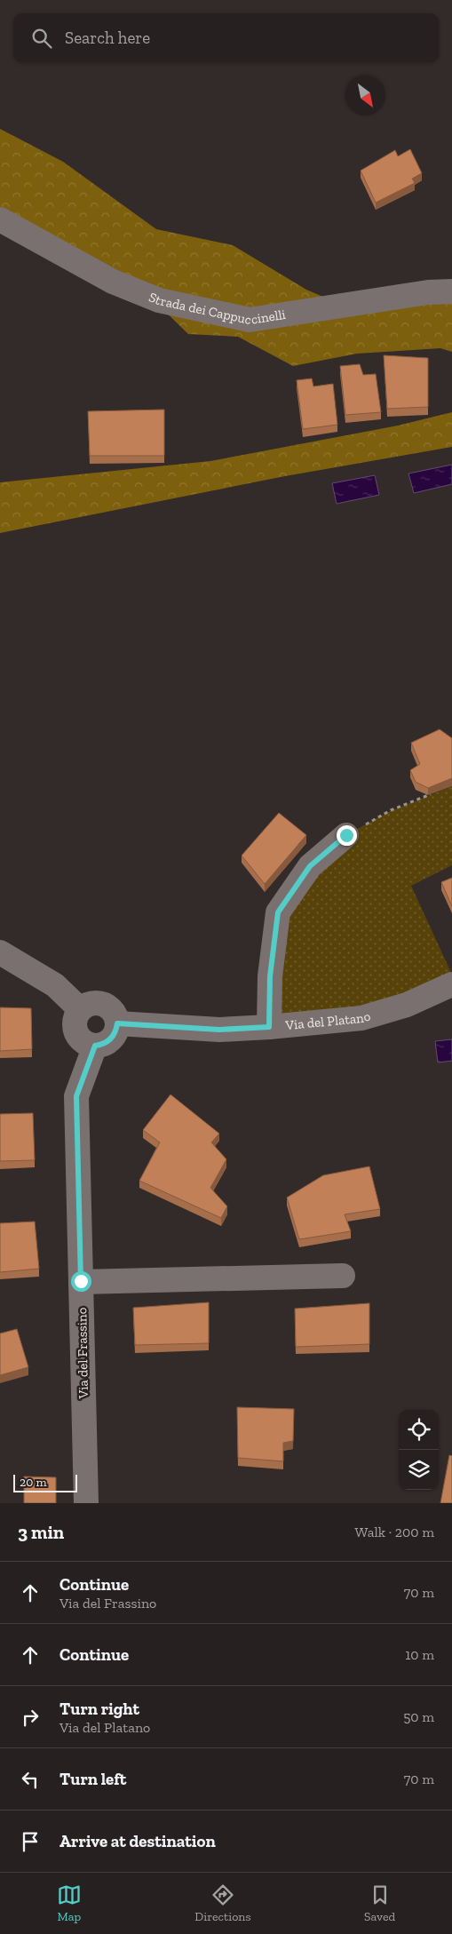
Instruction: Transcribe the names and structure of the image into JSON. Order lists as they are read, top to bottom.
{
  "streets": {
    "street": ["Strada dei Cappuccinelli", "Via del Platano", "Via del Frassino"]
  },
  "crossings": [
    ["Via del Platano", "Via del Frassino"]
  ],
  "scale_bar": "20 m",
  "north": "bottom right",
  "page": {
    "search": "Search here",
    "scale": "20 m",
    "heading": ["3 min", "Walk · 200 m"],
    "list": [
      ["Continue", "Via del Frassino", "70 m"],
      ["Continue", "10 m"],
      ["Turn right", "Via del Platano", "50 m"],
      ["Turn left", "70 m"],
      "Arrive at destination"
    ],
    "nav": ["Map", "Directions", "Saved"]
  }
}
